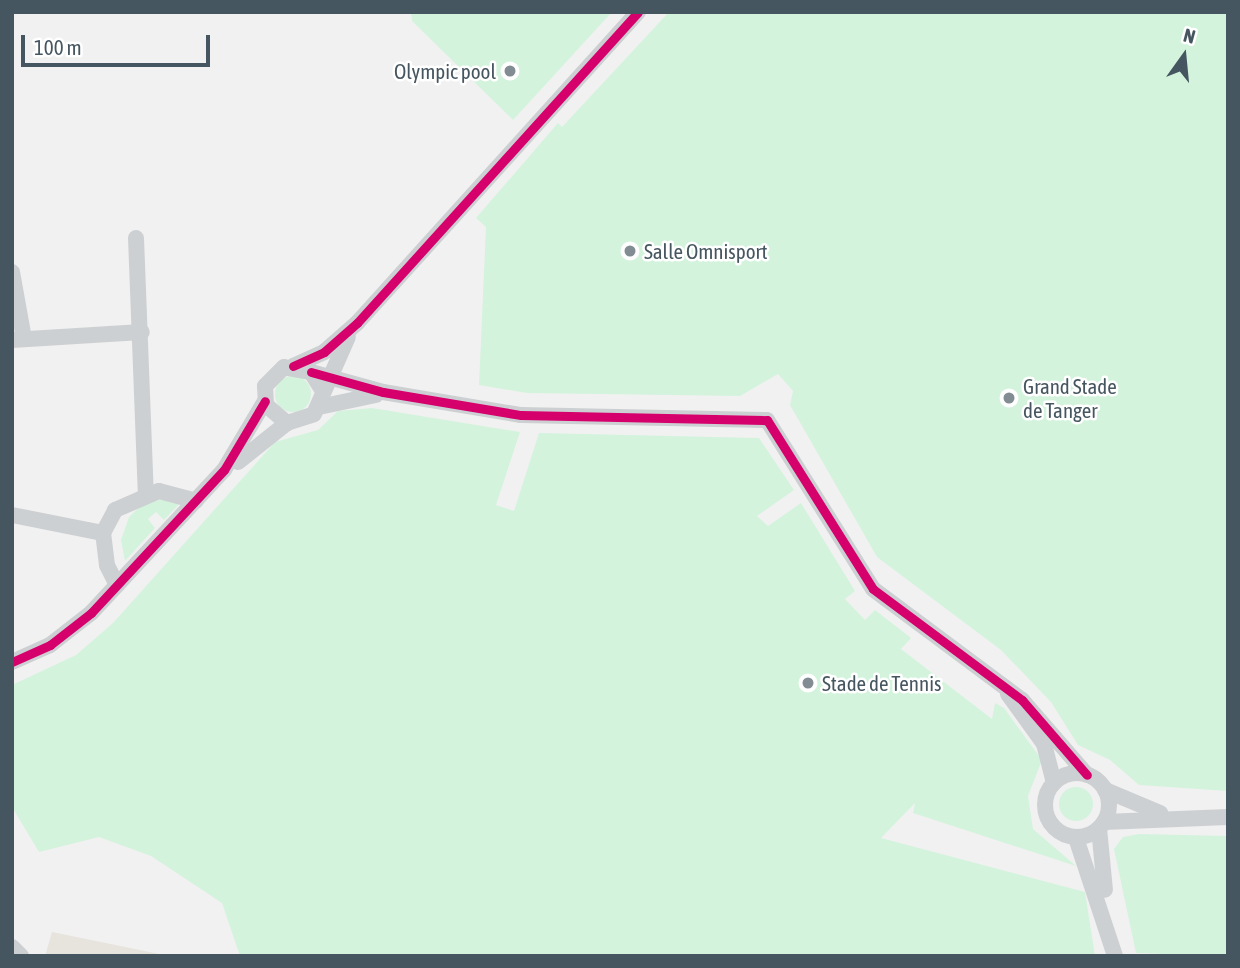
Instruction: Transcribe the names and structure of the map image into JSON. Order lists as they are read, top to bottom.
{
  "places": [
    "Olympic pool",
    "Salle Omnisport",
    "Grand Stade de Tanger",
    "Stade de Tennis"
  ],
  "scale_bar": "100 m",
  "north": "top"
}
